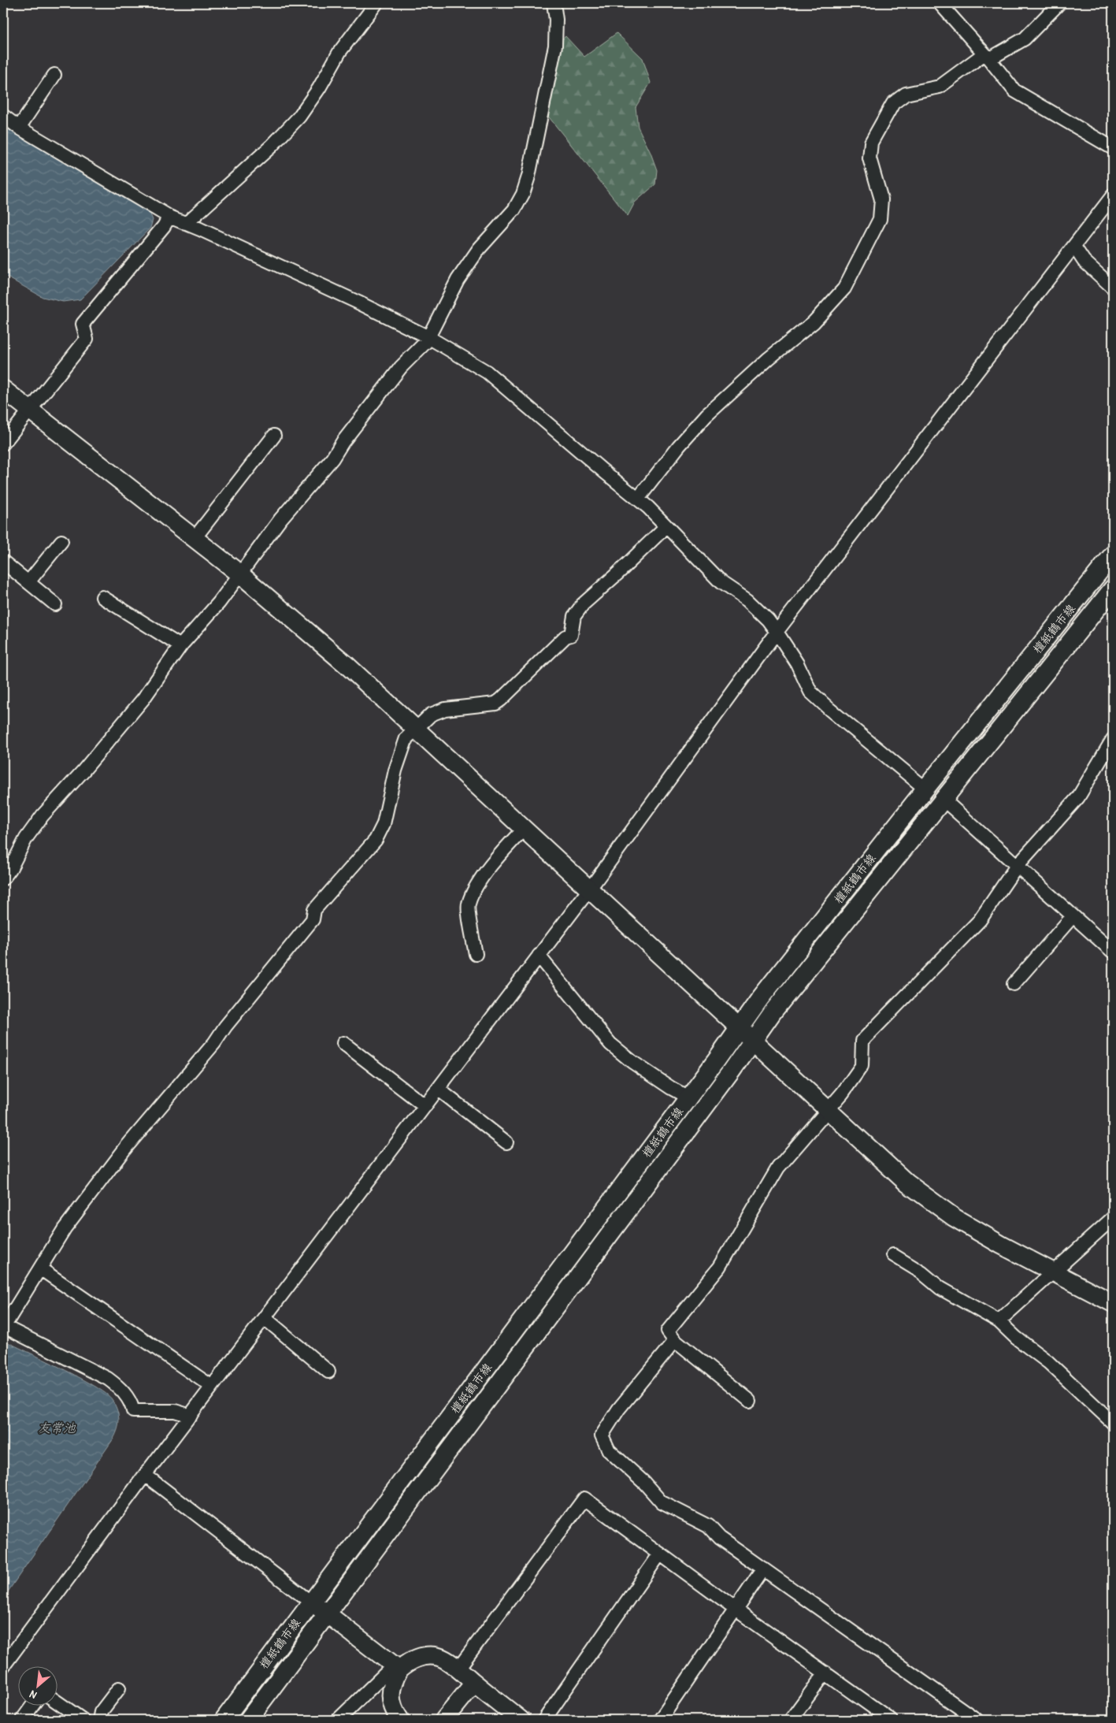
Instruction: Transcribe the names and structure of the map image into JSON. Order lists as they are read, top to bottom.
{
  "streets": {
    "main road": ["檀紙鶴市線"]
  },
  "water": ["友常池"],
  "north": "bottom left"
}
